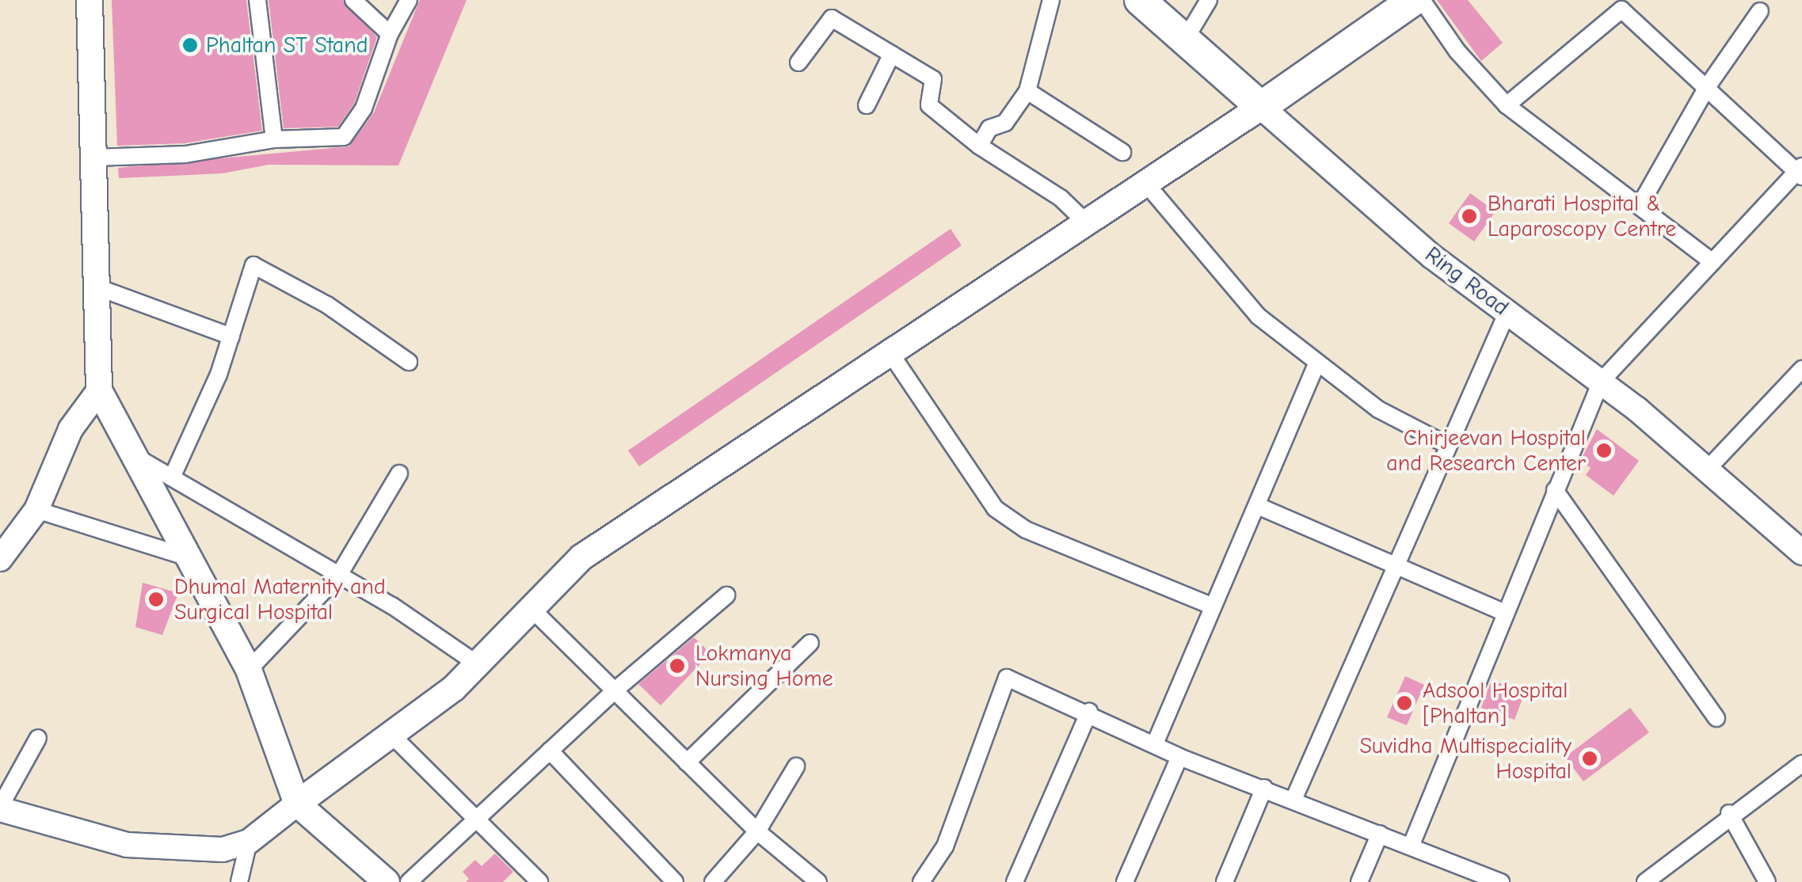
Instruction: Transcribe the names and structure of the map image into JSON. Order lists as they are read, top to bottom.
{
  "streets": {
    "highway": ["Ring Road"]
  },
  "places": [
    "Phaltan ST Stand",
    "Bharati Hospital & Laparoscopy Centre",
    "Chirjeevan Hospital and Research Center",
    "Dhumal Maternity and Surgical Hospital",
    "Lokmanya Nursing Home",
    "Adsool Hospital [Phaltan]",
    "Suvidha Multispeciality Hospital"
  ]
}
